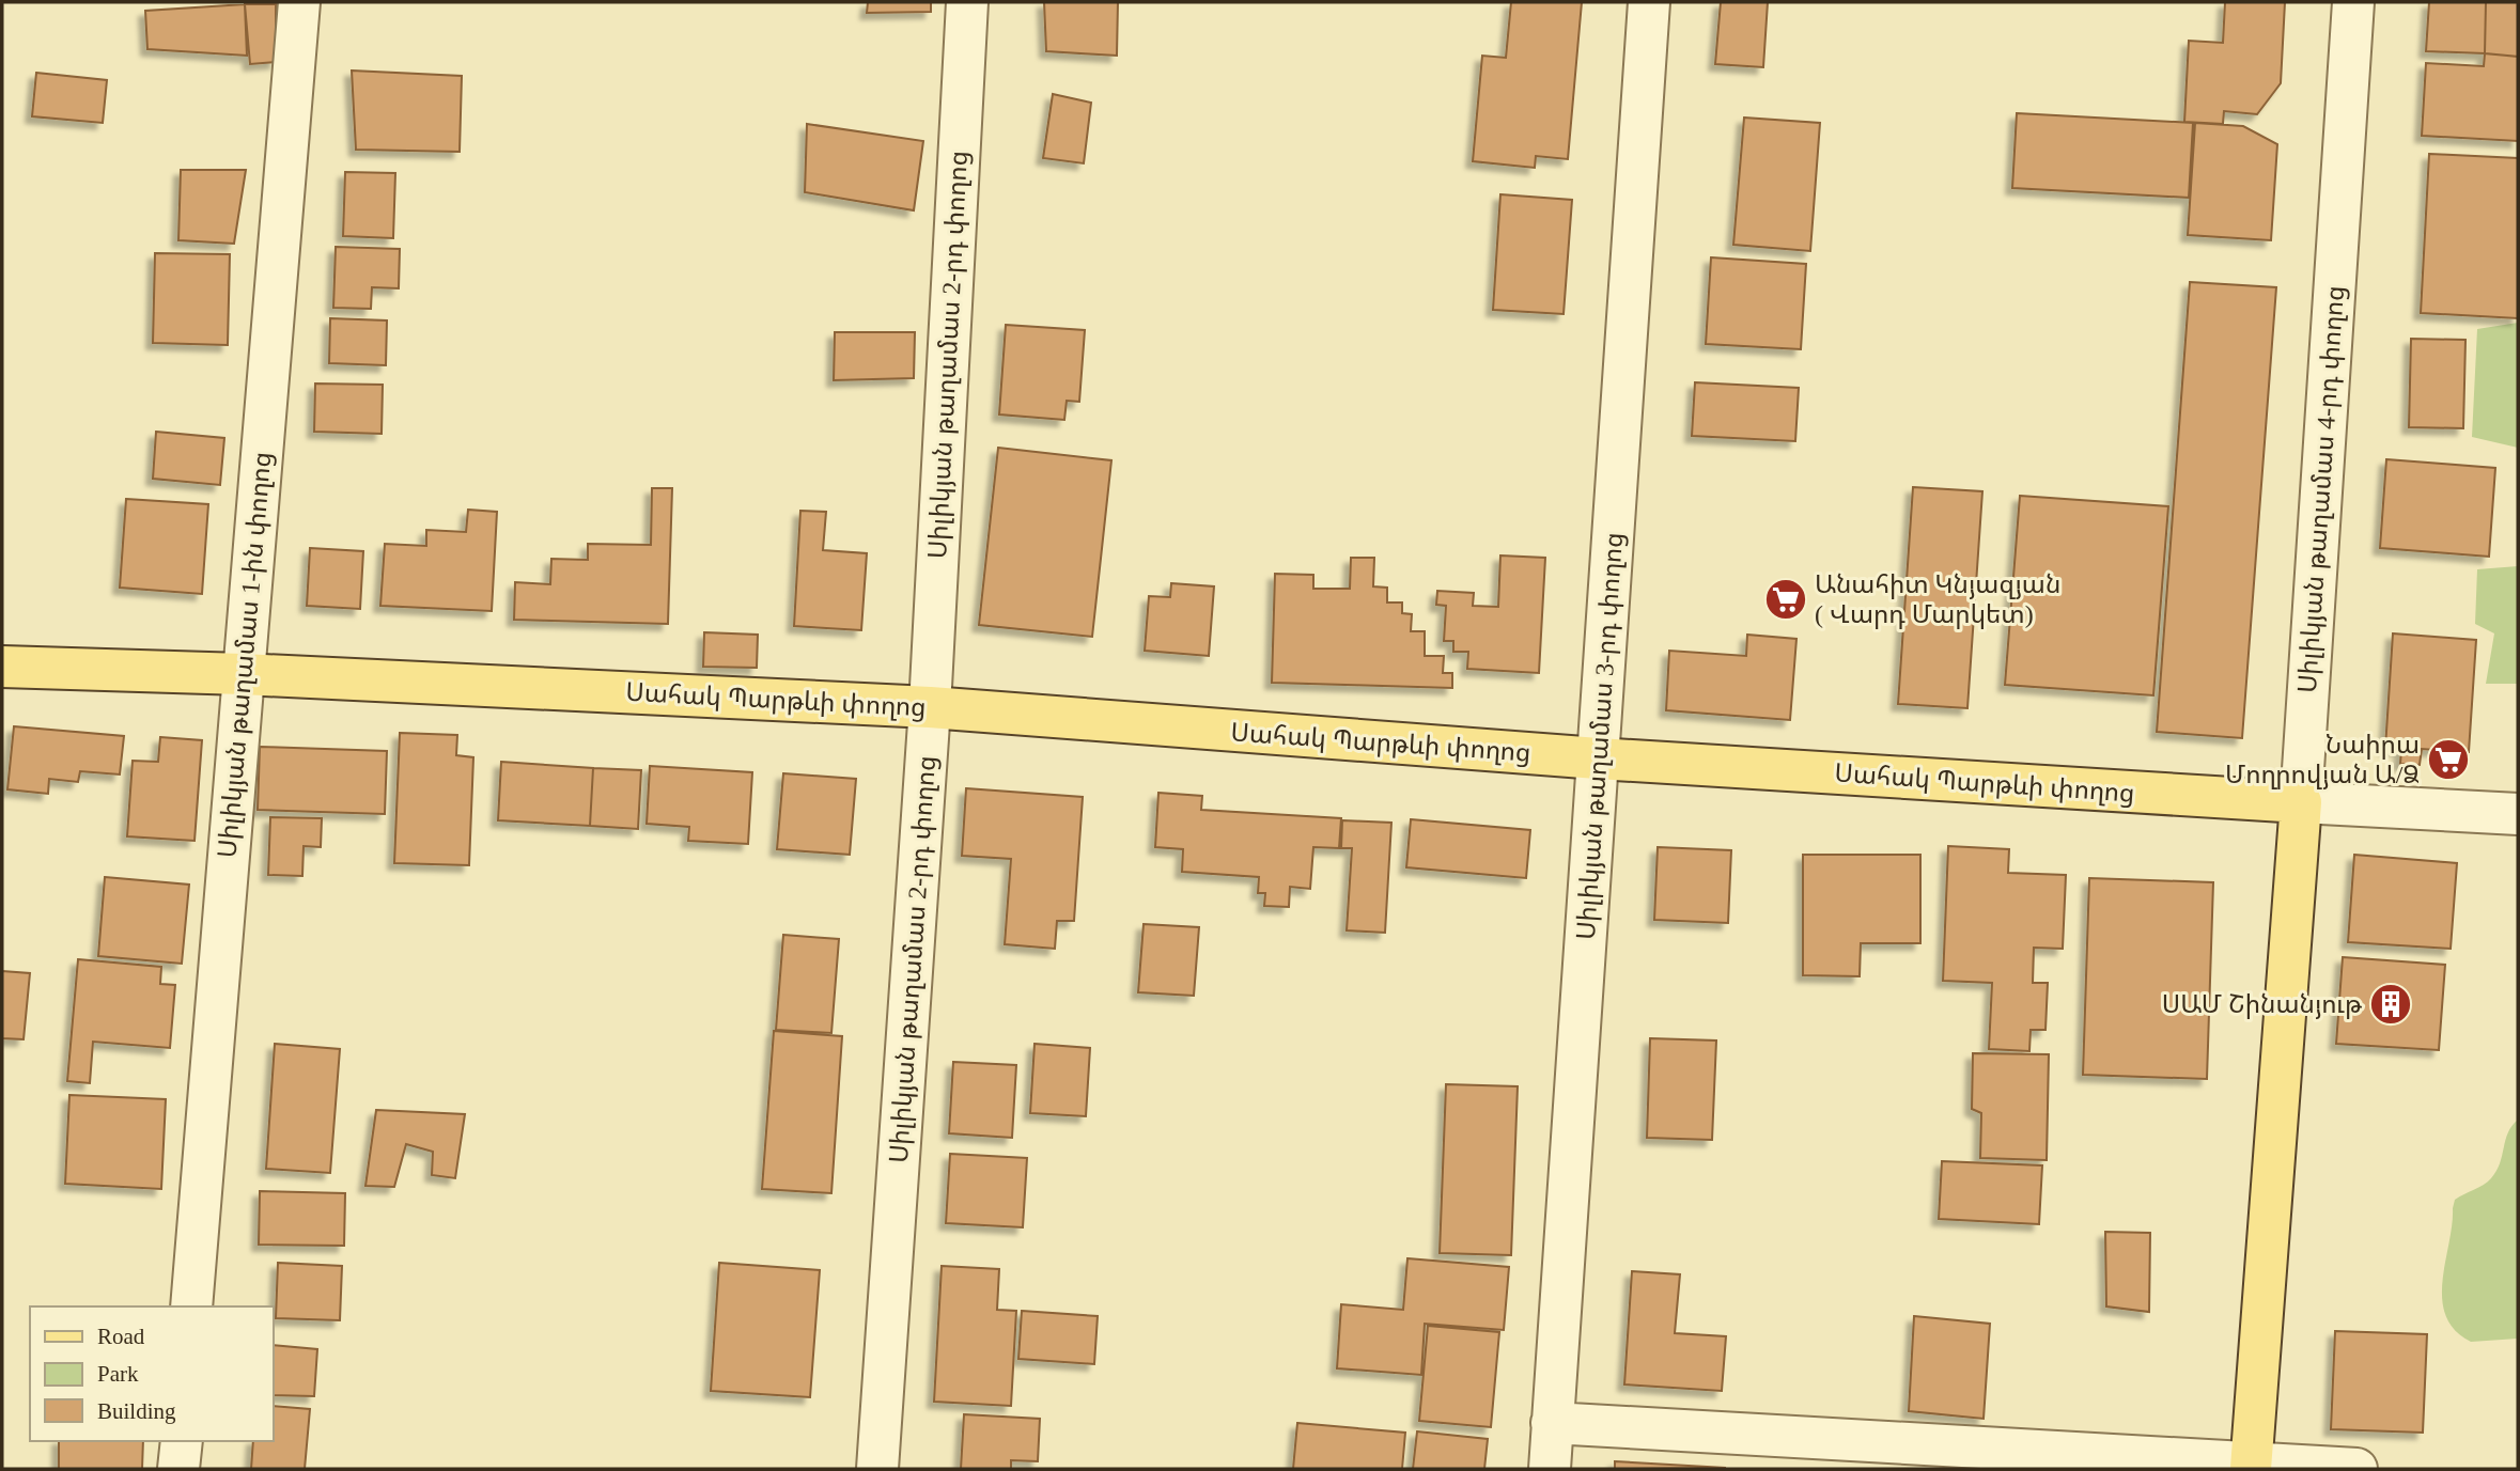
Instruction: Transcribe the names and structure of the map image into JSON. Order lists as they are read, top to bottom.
{
  "streets": {
    "main road": ["Սիլիկյան թաղամաս 4-րդ փողոց", "Սահակ Պարթևի փողոց"],
    "street": ["Սիլիկյան թաղամաս 2-րդ փողոց", "Սիլիկյան թաղամաս 1-ին փողոց", "Սիլիկյան թաղամաս 3-րդ փողոց"]
  },
  "crossings": [
    ["Սիլիկյան թաղամաս 2-րդ փողոց", "Սահակ Պարթևի փողոց"],
    ["Սիլիկյան թաղամաս 4-րդ փողոց", "Սահակ Պարթևի փողոց"],
    ["Սիլիկյան թաղամաս 1-ին փողոց", "Սահակ Պարթևի փողոց"],
    ["Սահակ Պարթևի փողոց", "Սիլիկյան թաղամաս 3-րդ փողոց"]
  ],
  "places": {
    "supermarket": ["Անահիտ Կնյազյան ( Վարդ Մարկետ)", "Նաիրա Մողրովյան Ա/Ձ"],
    "building": ["ՍԱՄ Շինանյութ"]
  },
  "legend": ["Road", "Park", "Building"]
}
